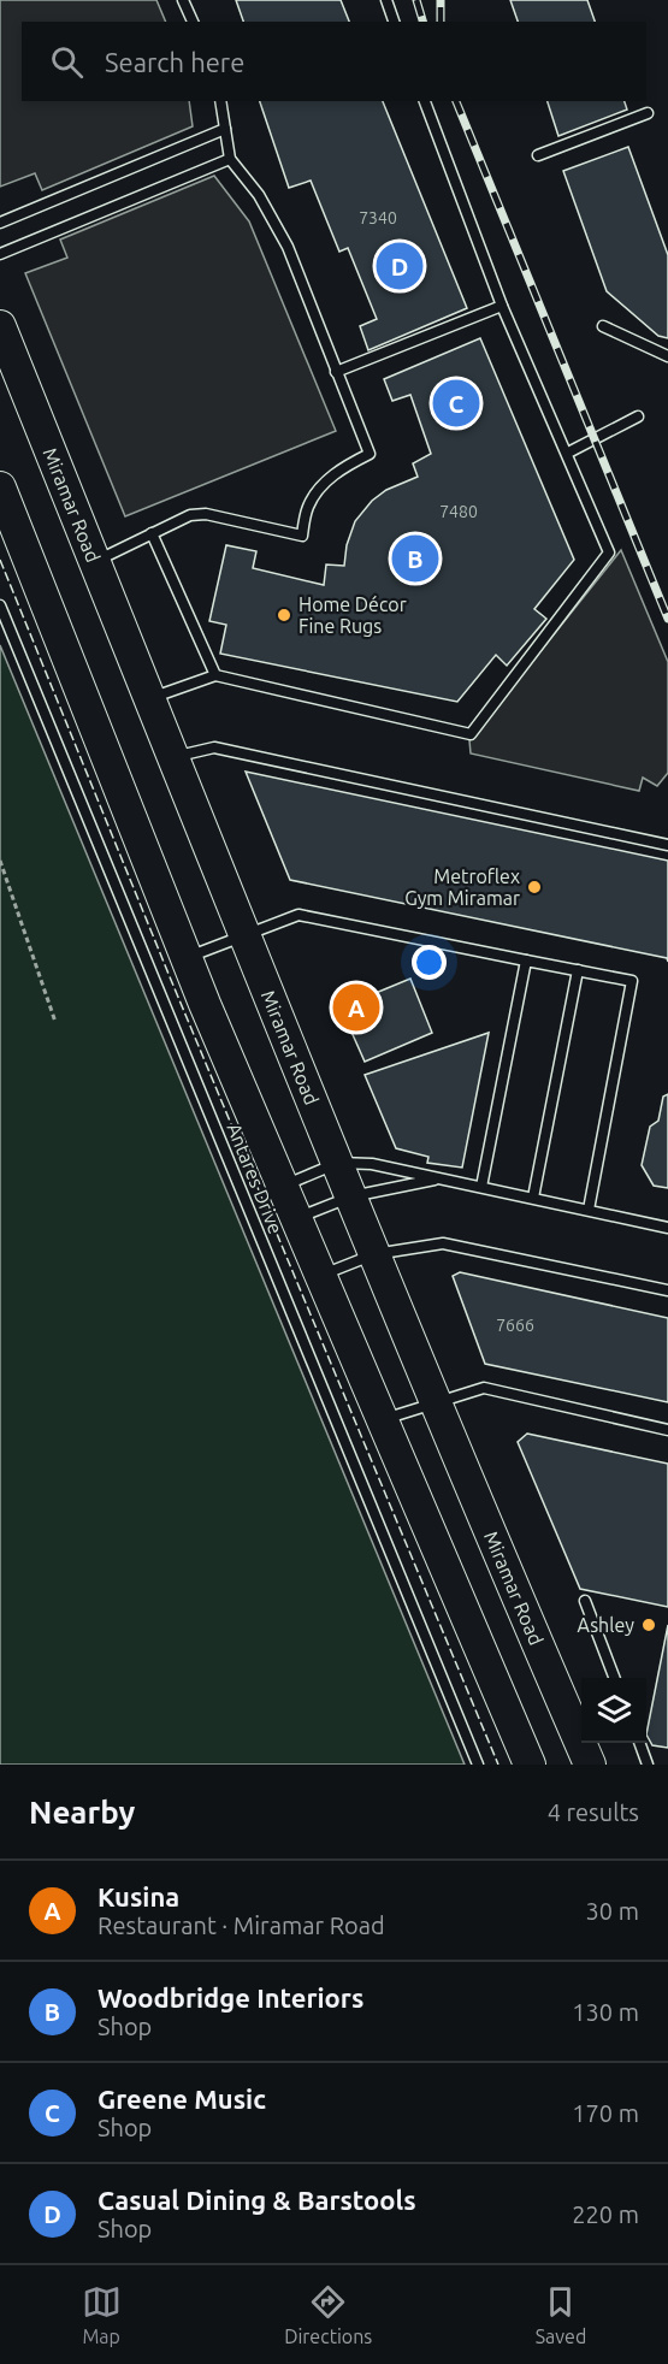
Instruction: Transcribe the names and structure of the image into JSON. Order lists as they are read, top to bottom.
{
  "streets": {
    "main road": ["Miramar Road"],
    "lane": ["Antares Drive"]
  },
  "places": ["Home Décor Fine Rugs", "Metroflex Gym Miramar", "Ashley"],
  "house_numbers": ["7340", "7480", "7666"],
  "page": {
    "search": "Search here",
    "pins": [
      "D",
      "C",
      "B",
      "A"
    ],
    "heading": ["Nearby", "4 results"],
    "list": [
      {
        "mark": "A",
        "name": "Kusina",
        "note": "Restaurant · Miramar Road",
        "value": "30 m"
      },
      {
        "mark": "B",
        "name": "Woodbridge Interiors",
        "note": "Shop",
        "value": "130 m"
      },
      {
        "mark": "C",
        "name": "Greene Music",
        "note": "Shop",
        "value": "170 m"
      },
      {
        "mark": "D",
        "name": "Casual Dining & Barstools",
        "note": "Shop",
        "value": "220 m"
      }
    ],
    "nav": ["Map", "Directions", "Saved"]
  }
}
